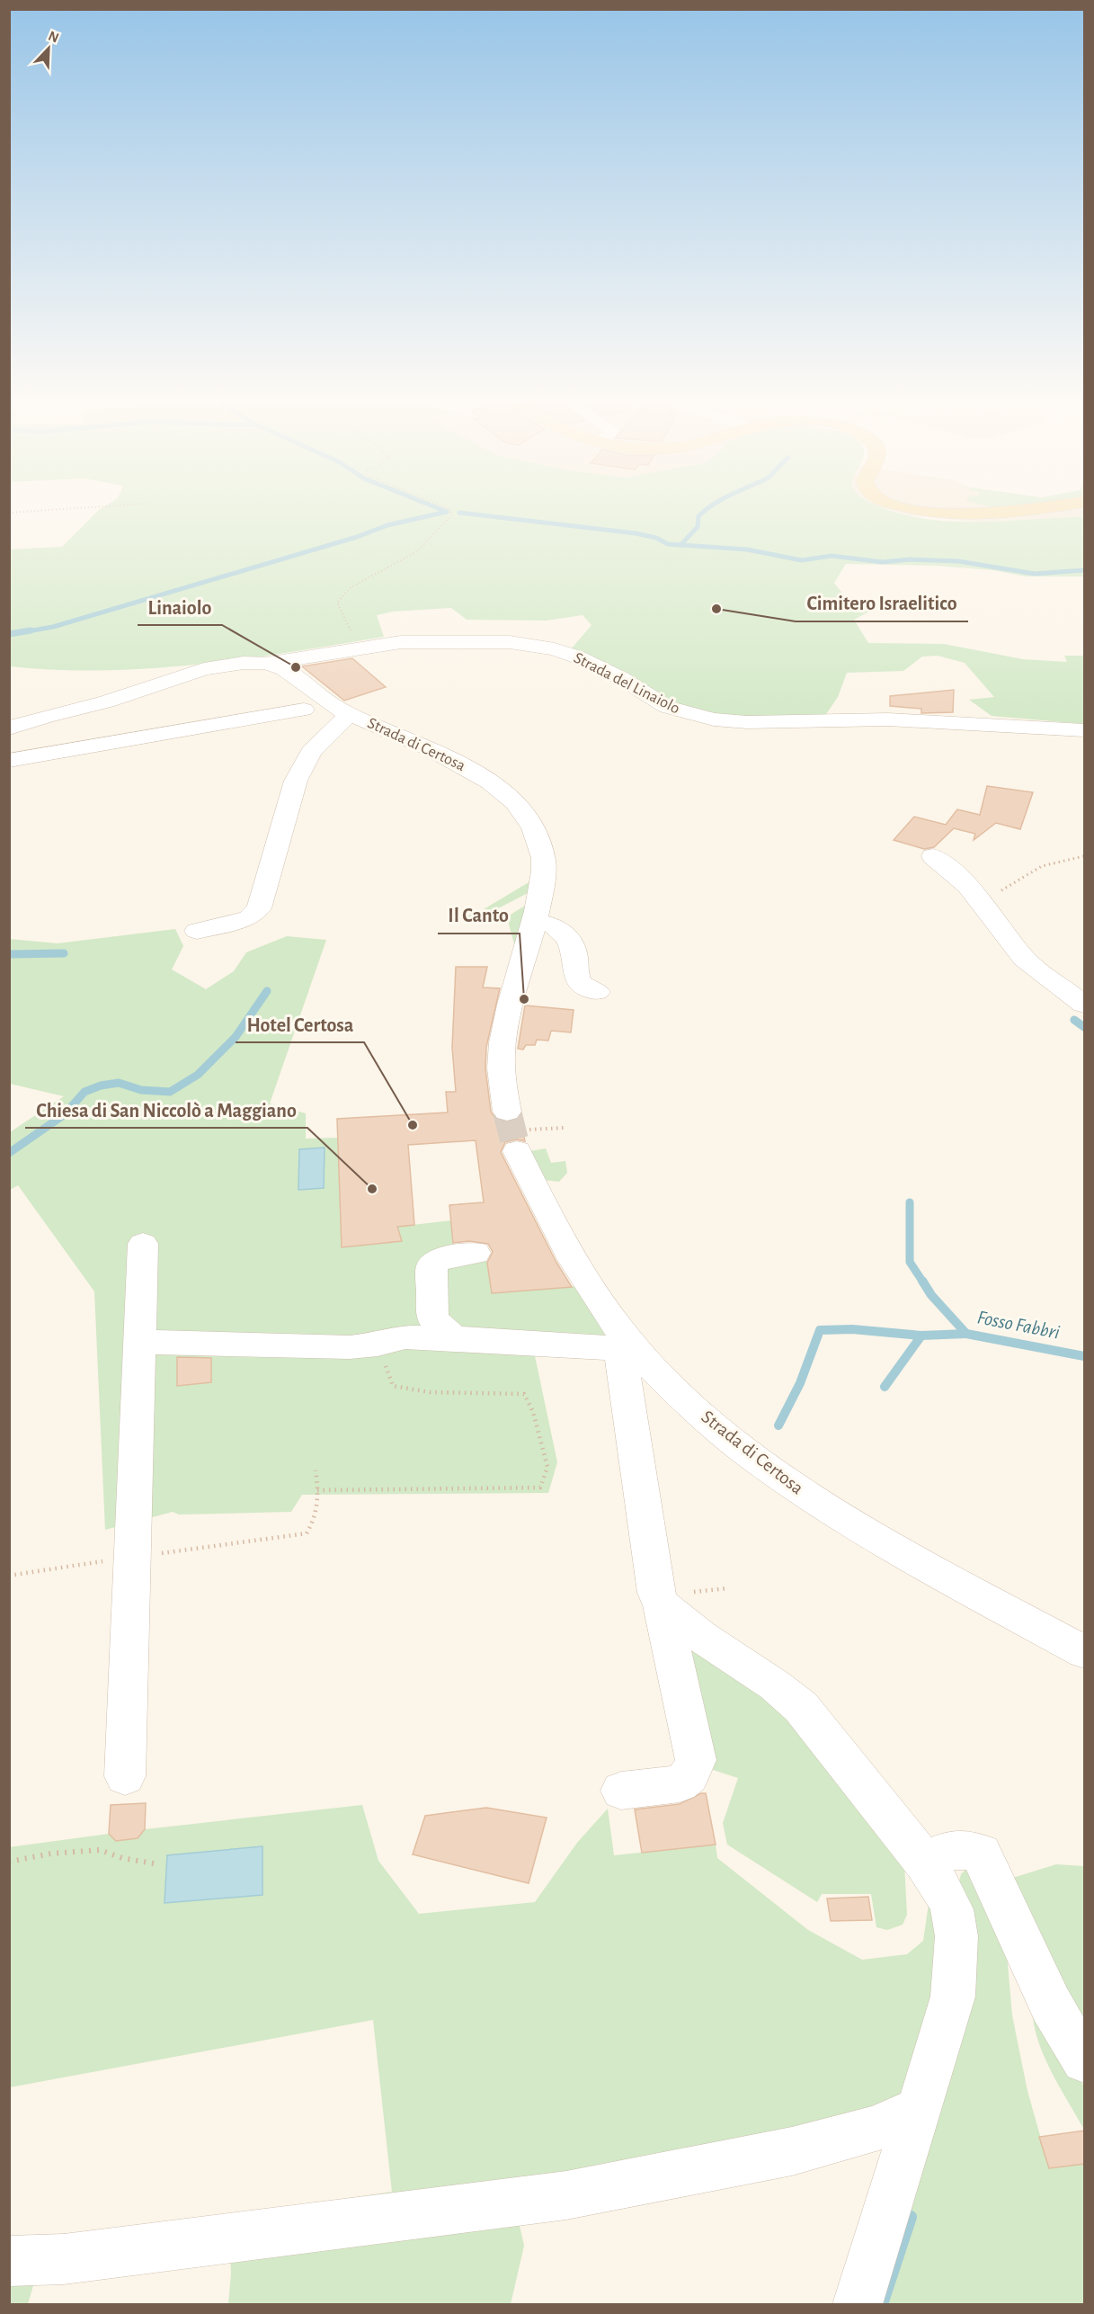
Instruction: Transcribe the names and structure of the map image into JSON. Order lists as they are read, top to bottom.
{
  "streets": {
    "street": ["Strada del Linaiolo", "Strada di Certosa"]
  },
  "crossings": [
    ["Strada del Linaiolo", "Strada di Certosa"]
  ],
  "water": ["Fosso Fabbri"],
  "places": [
    "Cimitero Israelitico",
    "Linaiolo",
    "Il Canto",
    "Hotel Certosa",
    "Chiesa di San Niccolò a Maggiano"
  ],
  "north": "top right"
}
